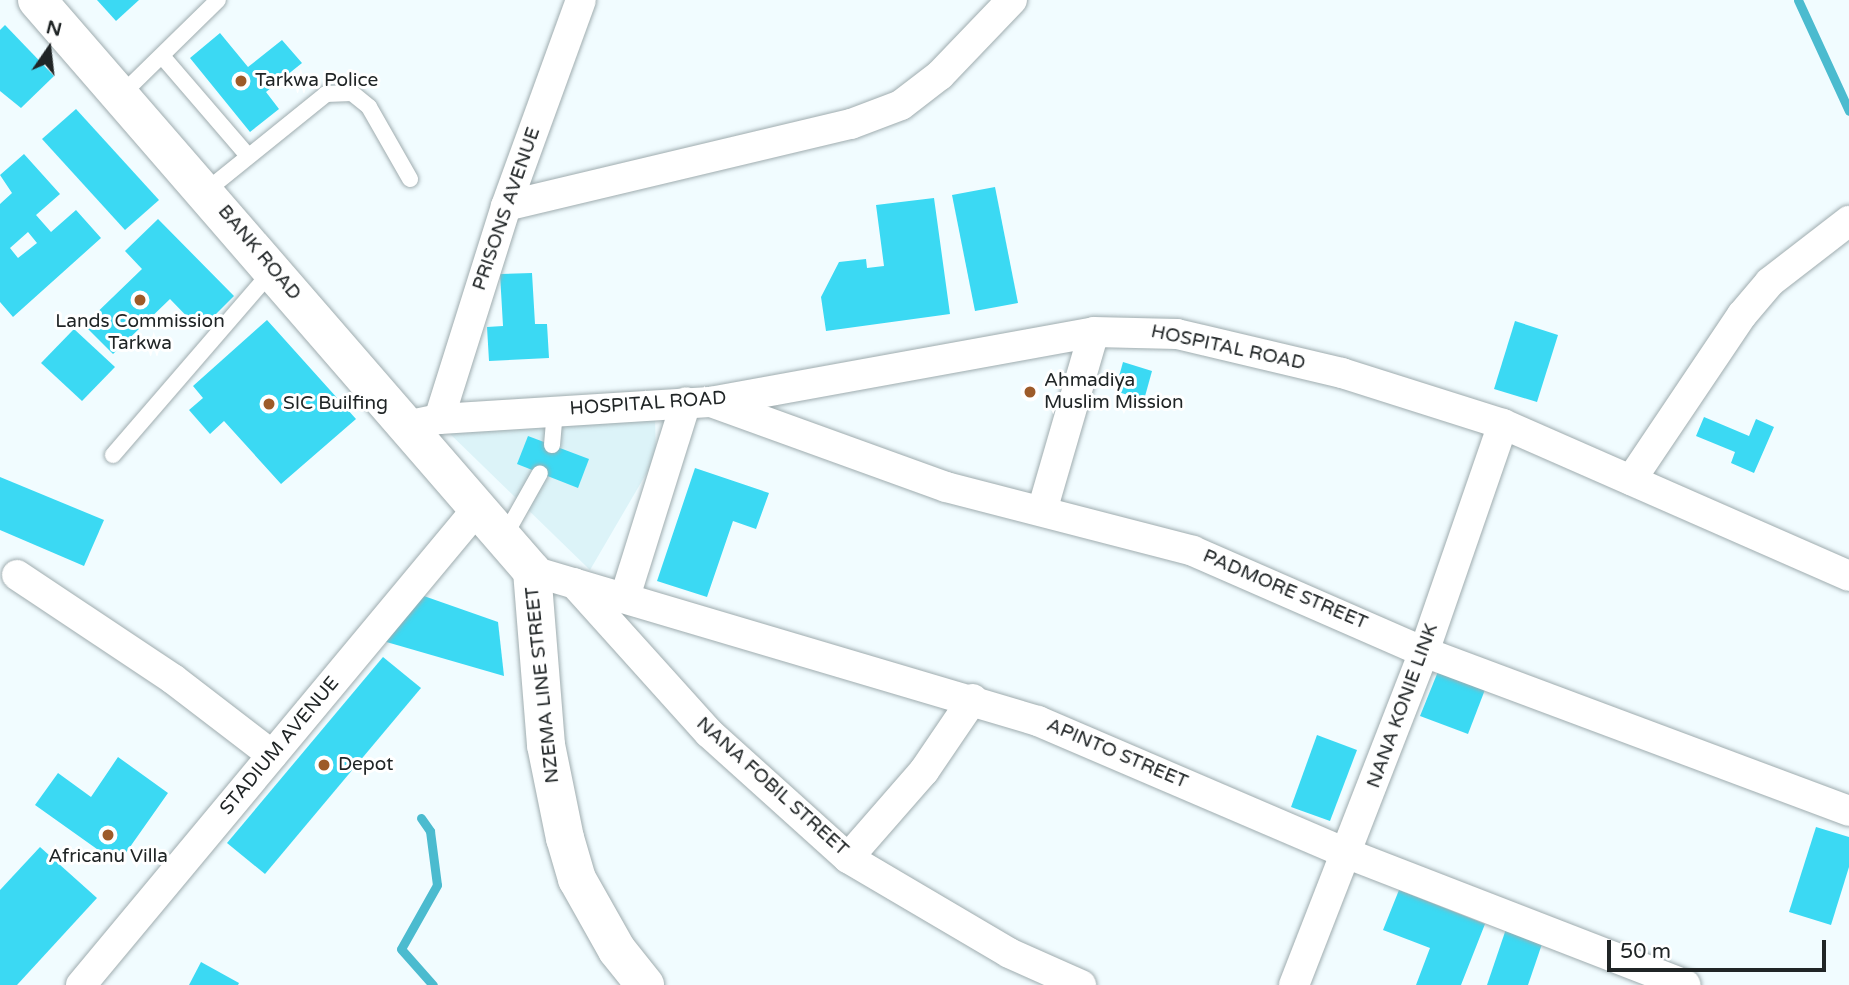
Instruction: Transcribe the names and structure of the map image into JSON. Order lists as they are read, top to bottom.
{
  "streets": {
    "street": [
      "PRISONS AVENUE",
      "BANK ROAD",
      "HOSPITAL ROAD",
      "PADMORE STREET",
      "NZEMA LINE STREET",
      "NANA KONIE LINK",
      "STADIUM AVENUE",
      "APINTO STREET",
      "NANA FOBIL STREET"
    ]
  },
  "crossings": [
    ["PRISONS AVENUE", "BANK ROAD"],
    ["PRISONS AVENUE", "HOSPITAL ROAD"],
    ["BANK ROAD", "HOSPITAL ROAD"],
    ["BANK ROAD", "NZEMA LINE STREET"],
    ["BANK ROAD", "STADIUM AVENUE"],
    ["HOSPITAL ROAD", "PADMORE STREET"],
    ["HOSPITAL ROAD", "NANA KONIE LINK"],
    ["PADMORE STREET", "NANA KONIE LINK"],
    ["NZEMA LINE STREET", "STADIUM AVENUE"],
    ["NZEMA LINE STREET", "APINTO STREET"],
    ["NANA KONIE LINK", "APINTO STREET"],
    ["APINTO STREET", "NANA FOBIL STREET"]
  ],
  "places": [
    "Tarkwa Police",
    "Lands Commission Tarkwa",
    "Ahmadiya Muslim Mission",
    "SIC Builfing",
    "Depot",
    "Africanu Villa"
  ],
  "scale_bar": "50 m",
  "north": "top"
}
